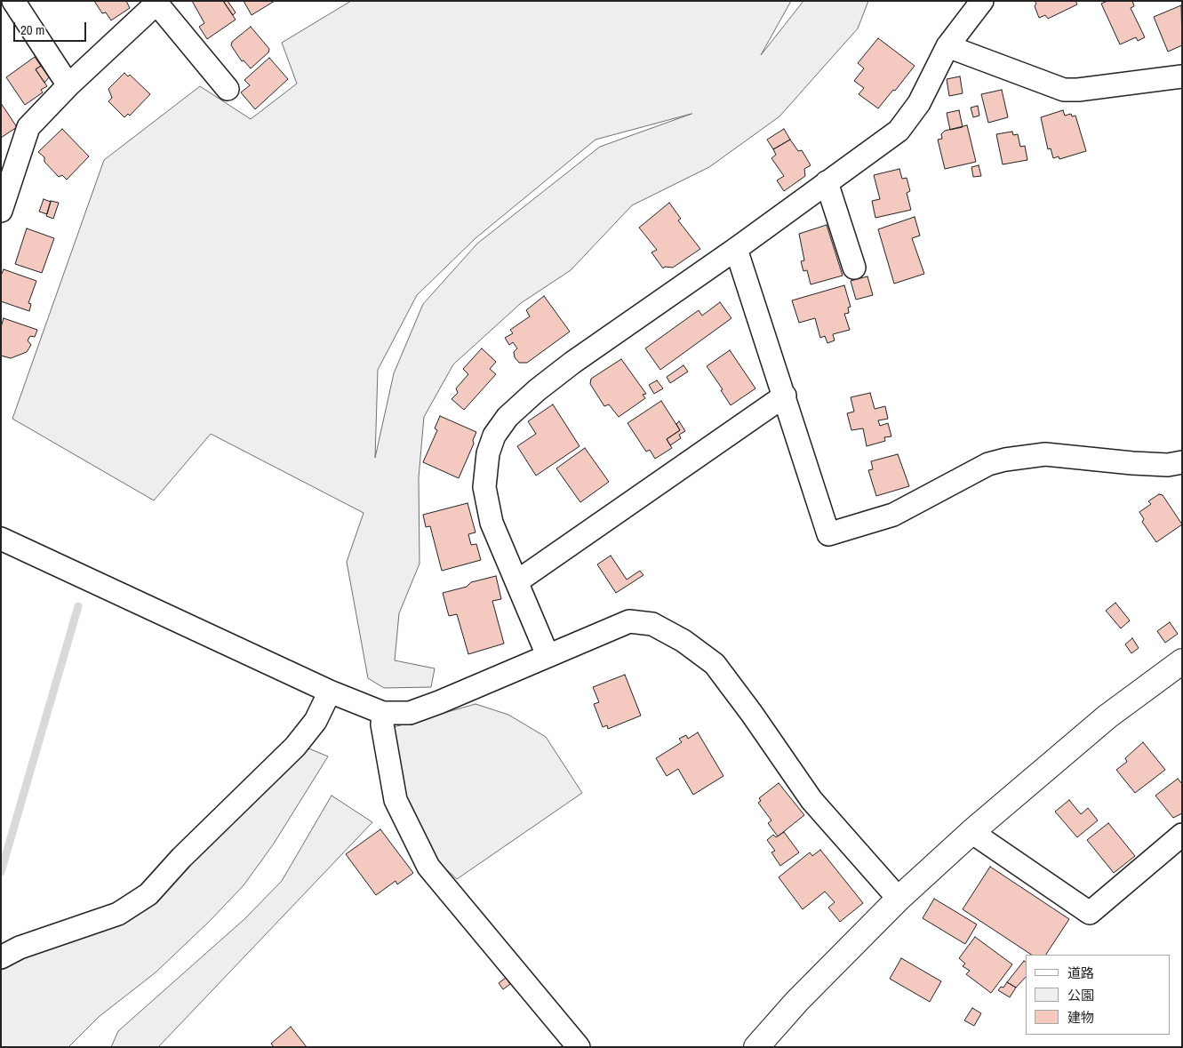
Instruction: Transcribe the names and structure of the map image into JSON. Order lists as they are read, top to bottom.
{
  "legend": ["道路", "公園", "建物"],
  "scale_bar": "20 m"
}
